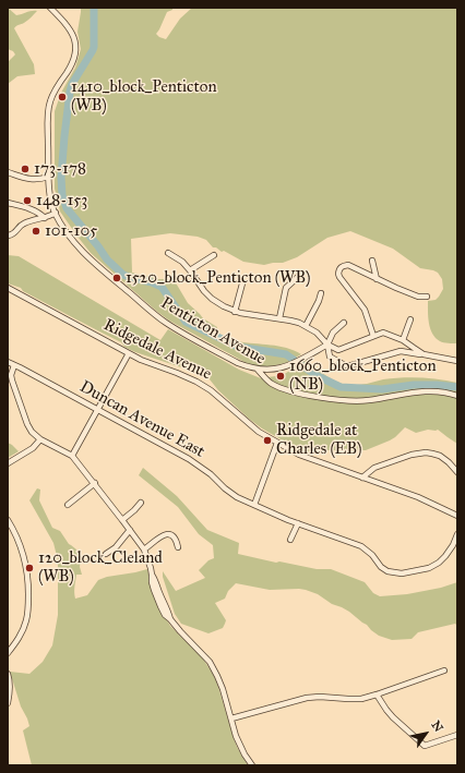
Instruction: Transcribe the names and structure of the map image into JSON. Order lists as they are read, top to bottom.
{
  "streets": {
    "street": ["Penticton Avenue", "Ridgedale Avenue", "Duncan Avenue East"]
  },
  "places": [
    "1410_block_Penticton (WB)",
    "173-178",
    "148-153",
    "101-105",
    "1520_block_Penticton (WB)",
    "1660_block_Penticton (NB)",
    "Ridgedale at Charles (EB)",
    "120_block_Cleland (WB)"
  ],
  "north": "top right"
}
